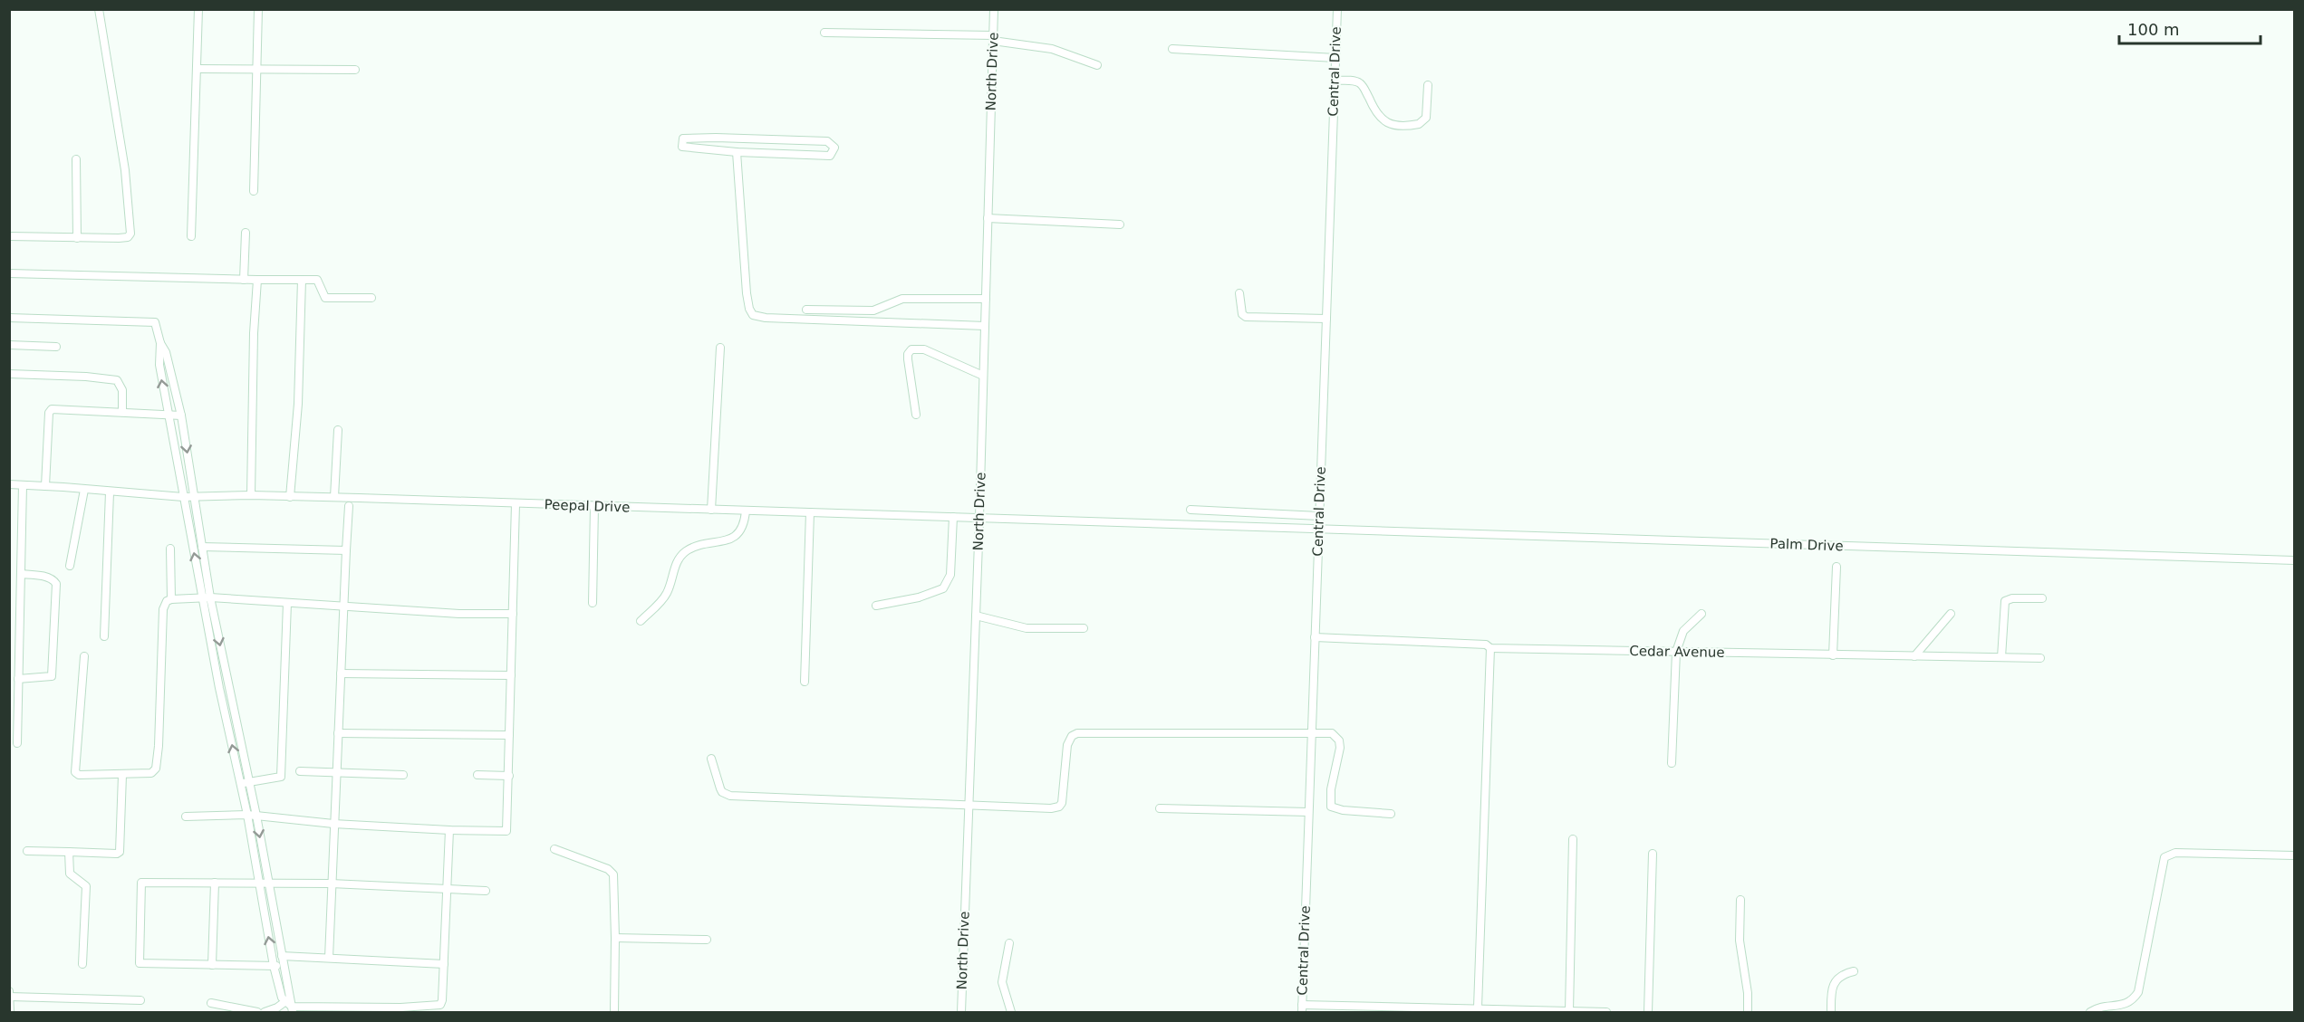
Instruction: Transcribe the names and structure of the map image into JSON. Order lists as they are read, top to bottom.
{
  "streets": {
    "street": [
      "North Drive",
      "Central Drive",
      "Peepal Drive",
      "Palm Drive",
      "Cedar Avenue"
    ]
  },
  "crossings": [
    ["North Drive", "Peepal Drive"],
    ["North Drive", "Palm Drive"],
    ["Central Drive", "Palm Drive"],
    ["Central Drive", "Cedar Avenue"],
    ["Peepal Drive", "Palm Drive"]
  ],
  "scale_bar": "100 m"
}
